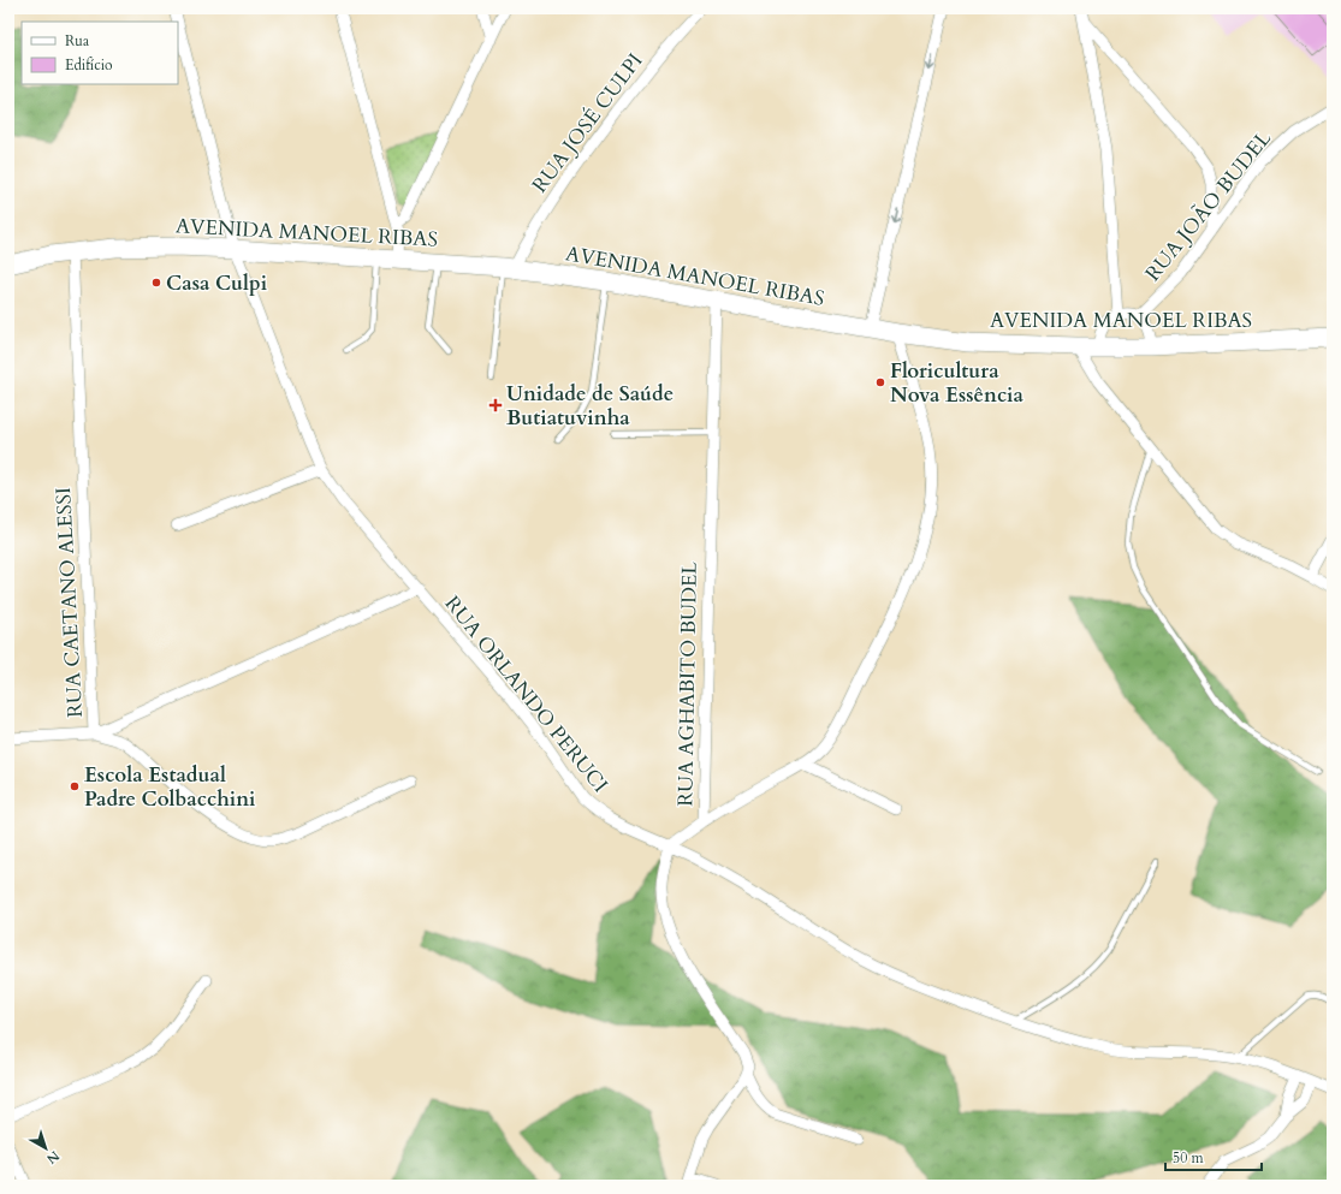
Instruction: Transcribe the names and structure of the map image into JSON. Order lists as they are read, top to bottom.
{
  "streets": {
    "main road": ["AVENIDA MANOEL RIBAS"],
    "street": [
      "RUA JOSÉ CULPI",
      "RUA JOÃO BUDEL",
      "RUA CAETANO ALESSI",
      "RUA AGHABITO BUDEL",
      "RUA ORLANDO PERUCI"
    ]
  },
  "crossings": [
    ["RUA JOSÉ CULPI", "AVENIDA MANOEL RIBAS"],
    ["AVENIDA MANOEL RIBAS", "RUA CAETANO ALESSI"],
    ["AVENIDA MANOEL RIBAS", "RUA AGHABITO BUDEL"],
    ["AVENIDA MANOEL RIBAS", "RUA ORLANDO PERUCI"],
    ["RUA AGHABITO BUDEL", "RUA ORLANDO PERUCI"]
  ],
  "places": {
    "other": ["Casa Culpi", "Floricultura Nova Essência", "Escola Estadual Padre Colbacchini"],
    "health": ["Unidade de Saúde Butiatuvinha"]
  },
  "legend": ["Rua", "Edifício"],
  "scale_bar": "50 m",
  "north": "bottom right"
}
